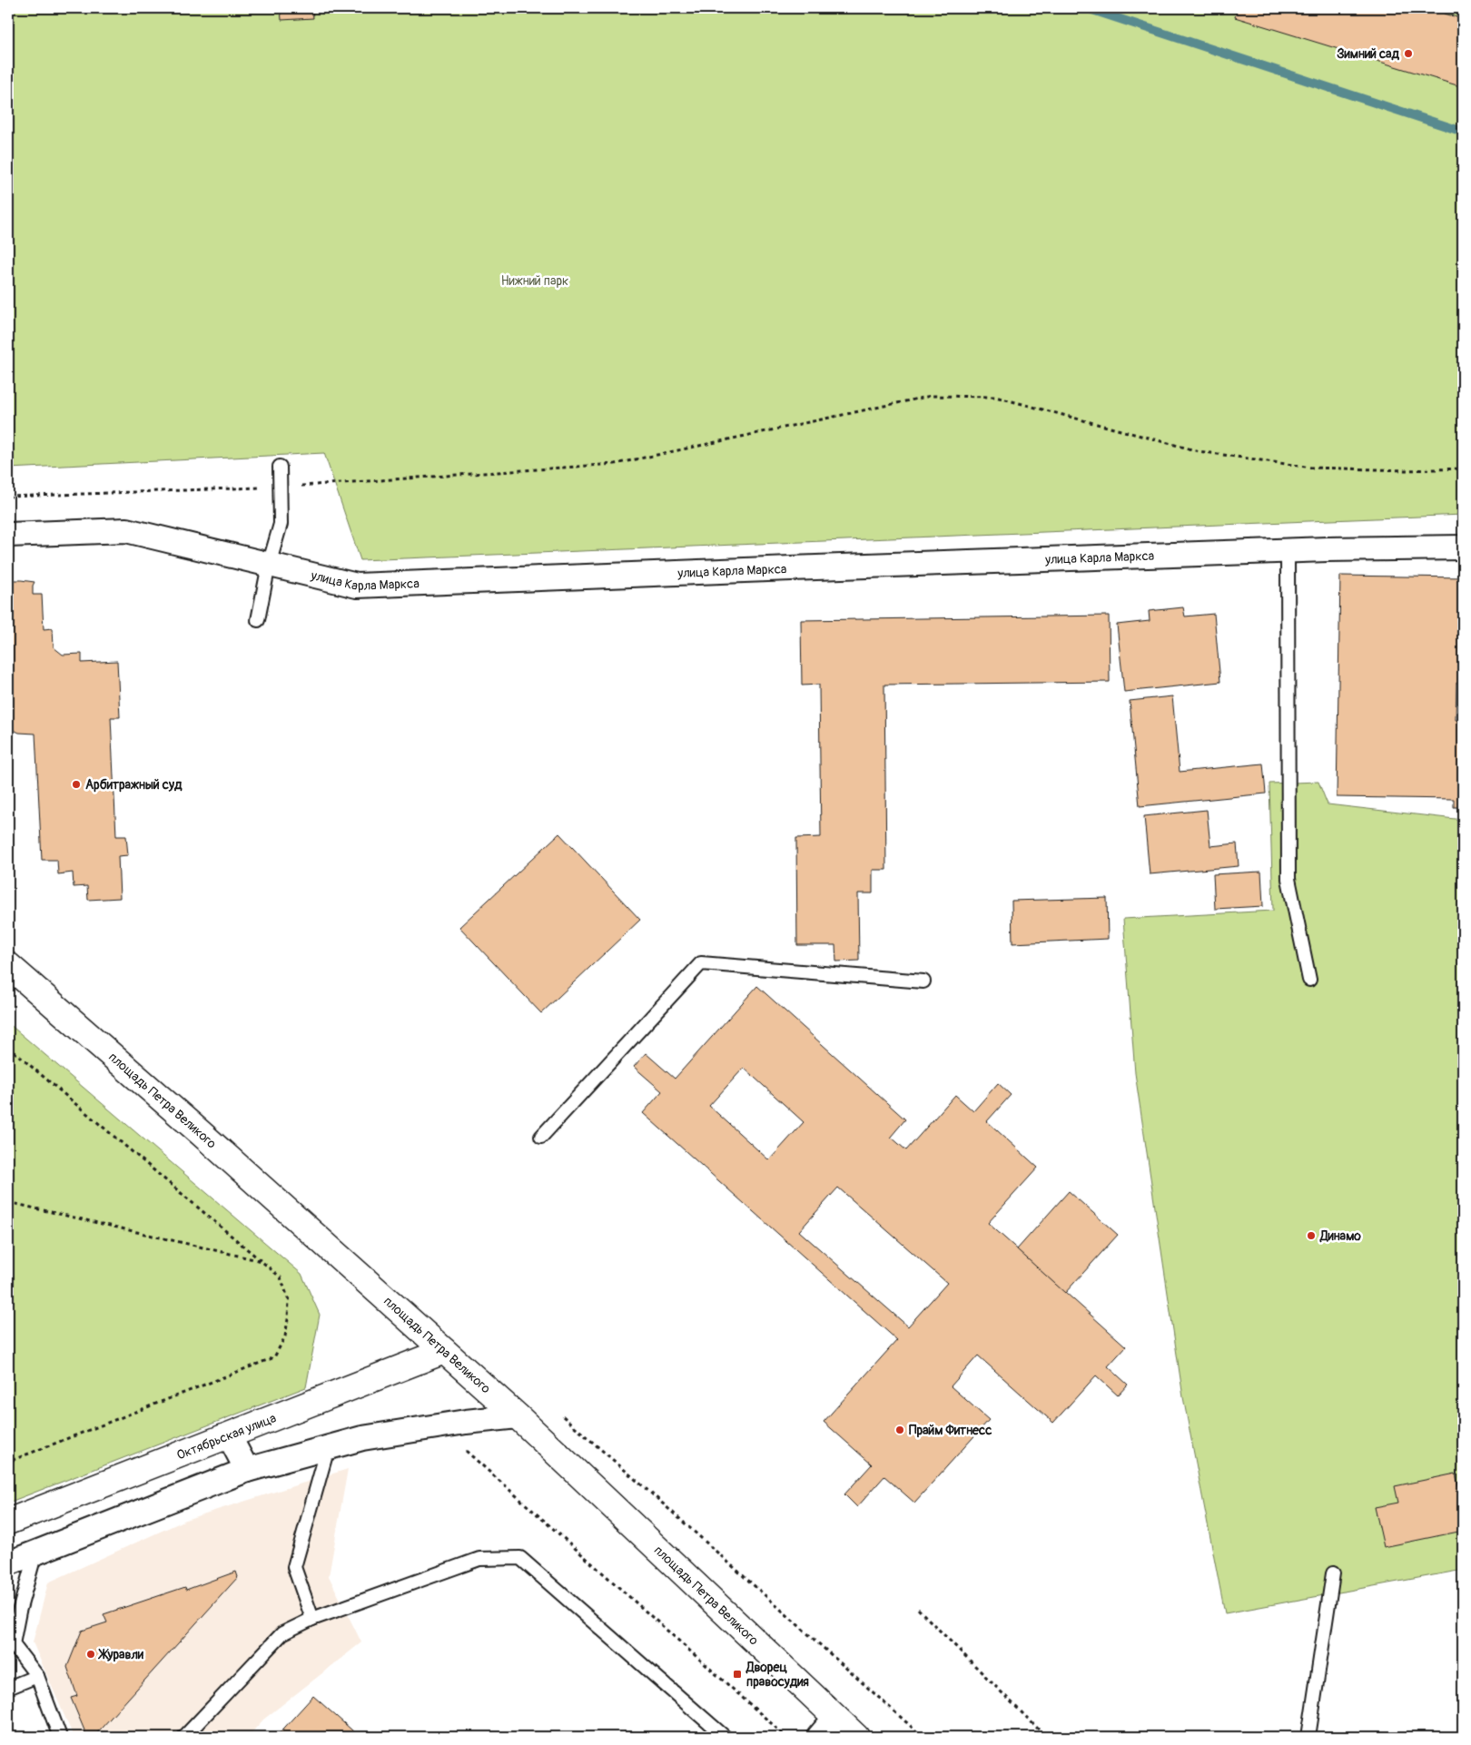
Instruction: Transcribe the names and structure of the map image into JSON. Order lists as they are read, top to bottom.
{
  "streets": {
    "main road": ["площадь Петра Великого", "Октябрьская улица"],
    "street": ["улица Карла Маркса"]
  },
  "crossings": [
    ["площадь Петра Великого", "Октябрьская улица"]
  ],
  "parks": ["Нижний парк"],
  "places": {
    "other": [
      "Зимний сад",
      "Арбитражный суд",
      "Динамо",
      "Прайм Фитнесс",
      "Журавли"
    ],
    "transit": ["Дворец правосудия"]
  }
}
